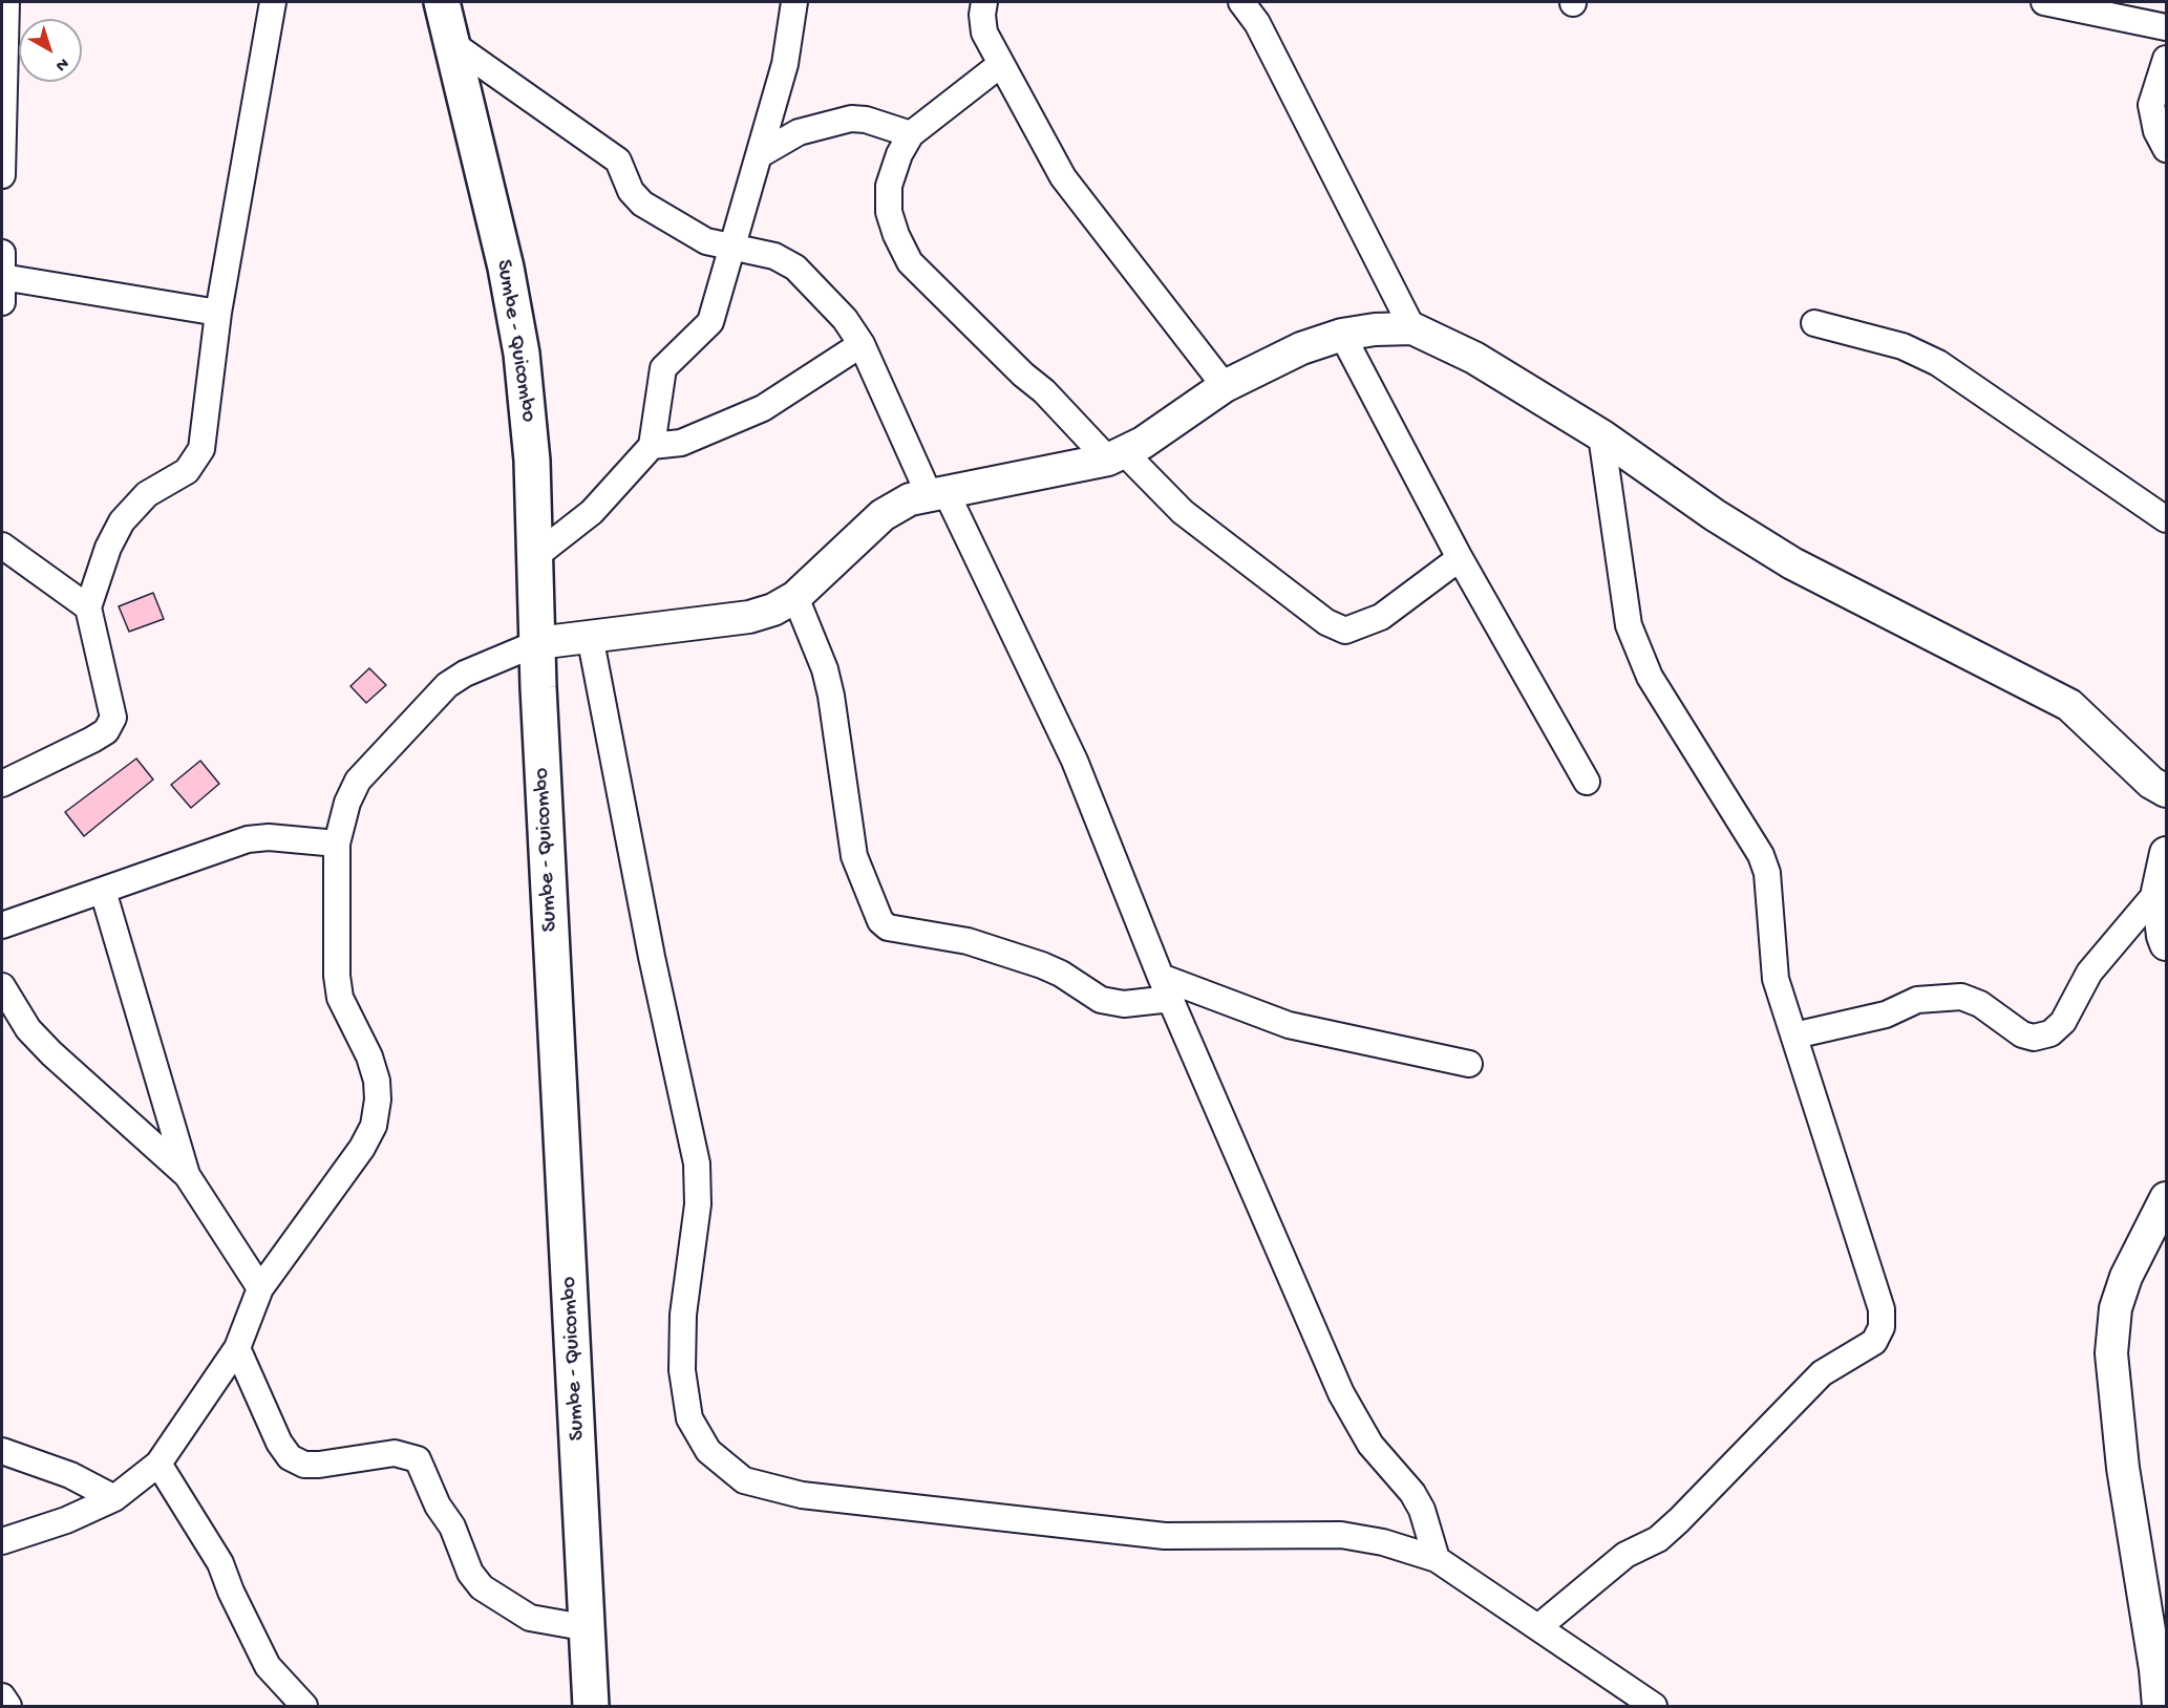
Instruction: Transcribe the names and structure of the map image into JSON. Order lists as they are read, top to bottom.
{
  "streets": {
    "main road": ["Sumbe - Quicombo"]
  },
  "north": "bottom right"
}
